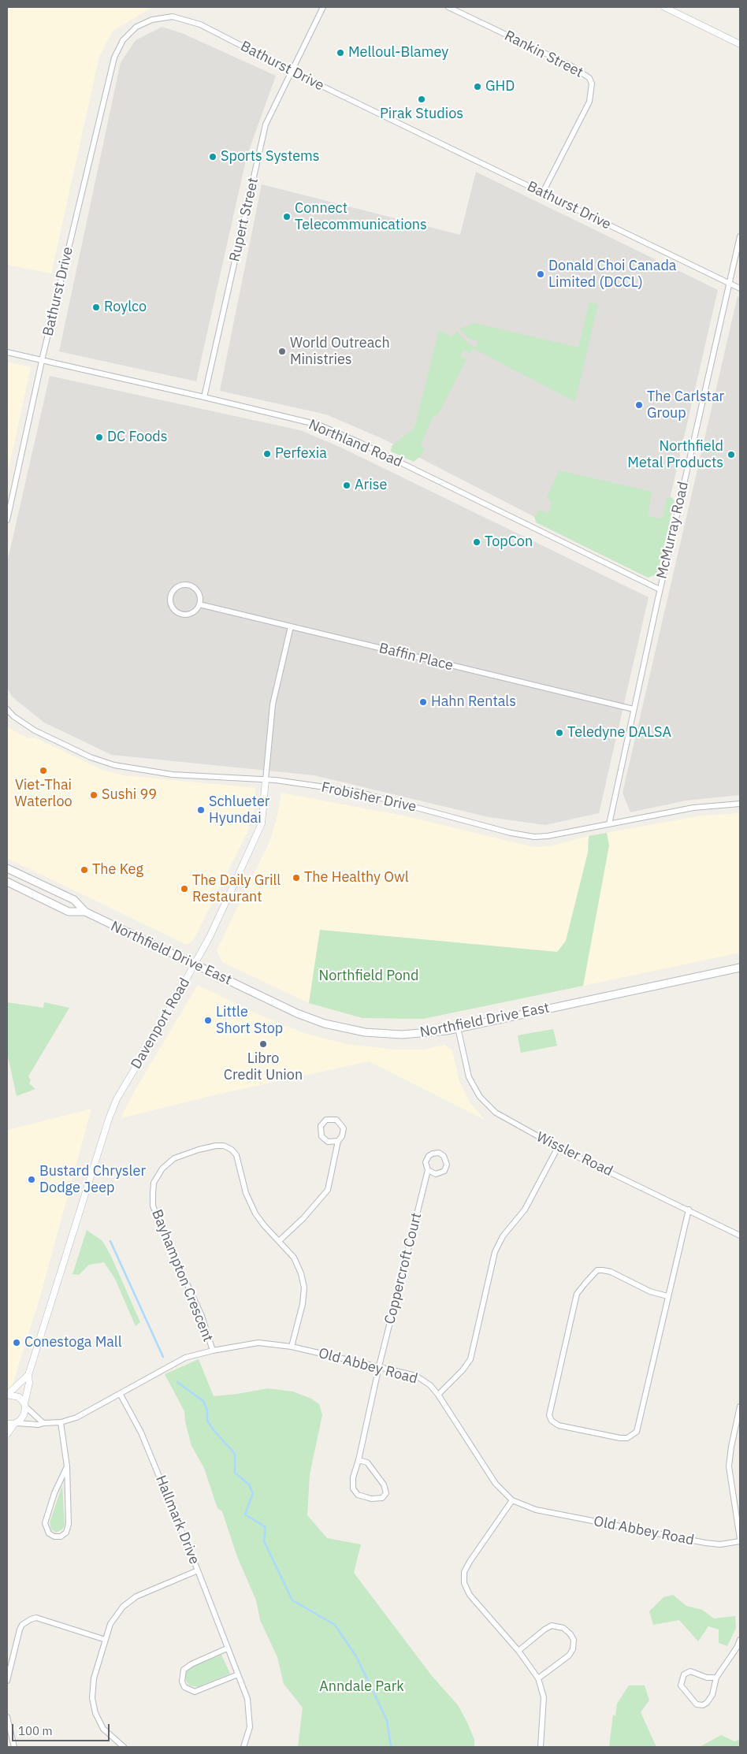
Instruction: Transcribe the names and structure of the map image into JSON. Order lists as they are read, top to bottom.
{
  "streets": {
    "main road": ["Northfield Drive East"],
    "street": [
      "Rankin Street",
      "Bathurst Drive",
      "Rupert Street",
      "Northland Road",
      "McMurray Road",
      "Baffin Place",
      "Frobisher Drive",
      "Davenport Road",
      "Wissler Road",
      "Coppercroft Court",
      "Bayhampton Crescent",
      "Old Abbey Road",
      "Hallmark Drive"
    ]
  },
  "crossings": [
    ["Rankin Street", "Bathurst Drive"],
    ["Bathurst Drive", "Rupert Street"],
    ["Bathurst Drive", "Northland Road"],
    ["Bathurst Drive", "McMurray Road"],
    ["Rupert Street", "Northland Road"],
    ["Northland Road", "McMurray Road"],
    ["McMurray Road", "Baffin Place"],
    ["McMurray Road", "Frobisher Drive"],
    ["Baffin Place", "Davenport Road"],
    ["Frobisher Drive", "Davenport Road"],
    ["Northfield Drive East", "Davenport Road"],
    ["Northfield Drive East", "Wissler Road"],
    ["Davenport Road", "Old Abbey Road"],
    ["Coppercroft Court", "Old Abbey Road"],
    ["Bayhampton Crescent", "Old Abbey Road"],
    ["Old Abbey Road", "Hallmark Drive"]
  ],
  "parks": ["Northfield Pond", "Anndale Park"],
  "places": [
    "Melloul-Blamey",
    "GHD",
    "Pirak Studios",
    "Sports Systems",
    "Connect Telecommunications",
    "Donald Choi Canada Limited (DCCL)",
    "Roylco",
    "World Outreach Ministries",
    "The Carlstar Group",
    "DC Foods",
    "Perfexia",
    "Northfield Metal Products",
    "Arise",
    "TopCon",
    "Hahn Rentals",
    "Teledyne DALSA",
    "Viet-Thai Waterloo",
    "Sushi 99",
    "Schlueter Hyundai",
    "The Keg",
    "The Healthy Owl",
    "The Daily Grill Restaurant",
    "Little Short Stop",
    "Libro Credit Union",
    "Bustard Chrysler Dodge Jeep",
    "Conestoga Mall"
  ],
  "scale_bar": "100 m"
}
